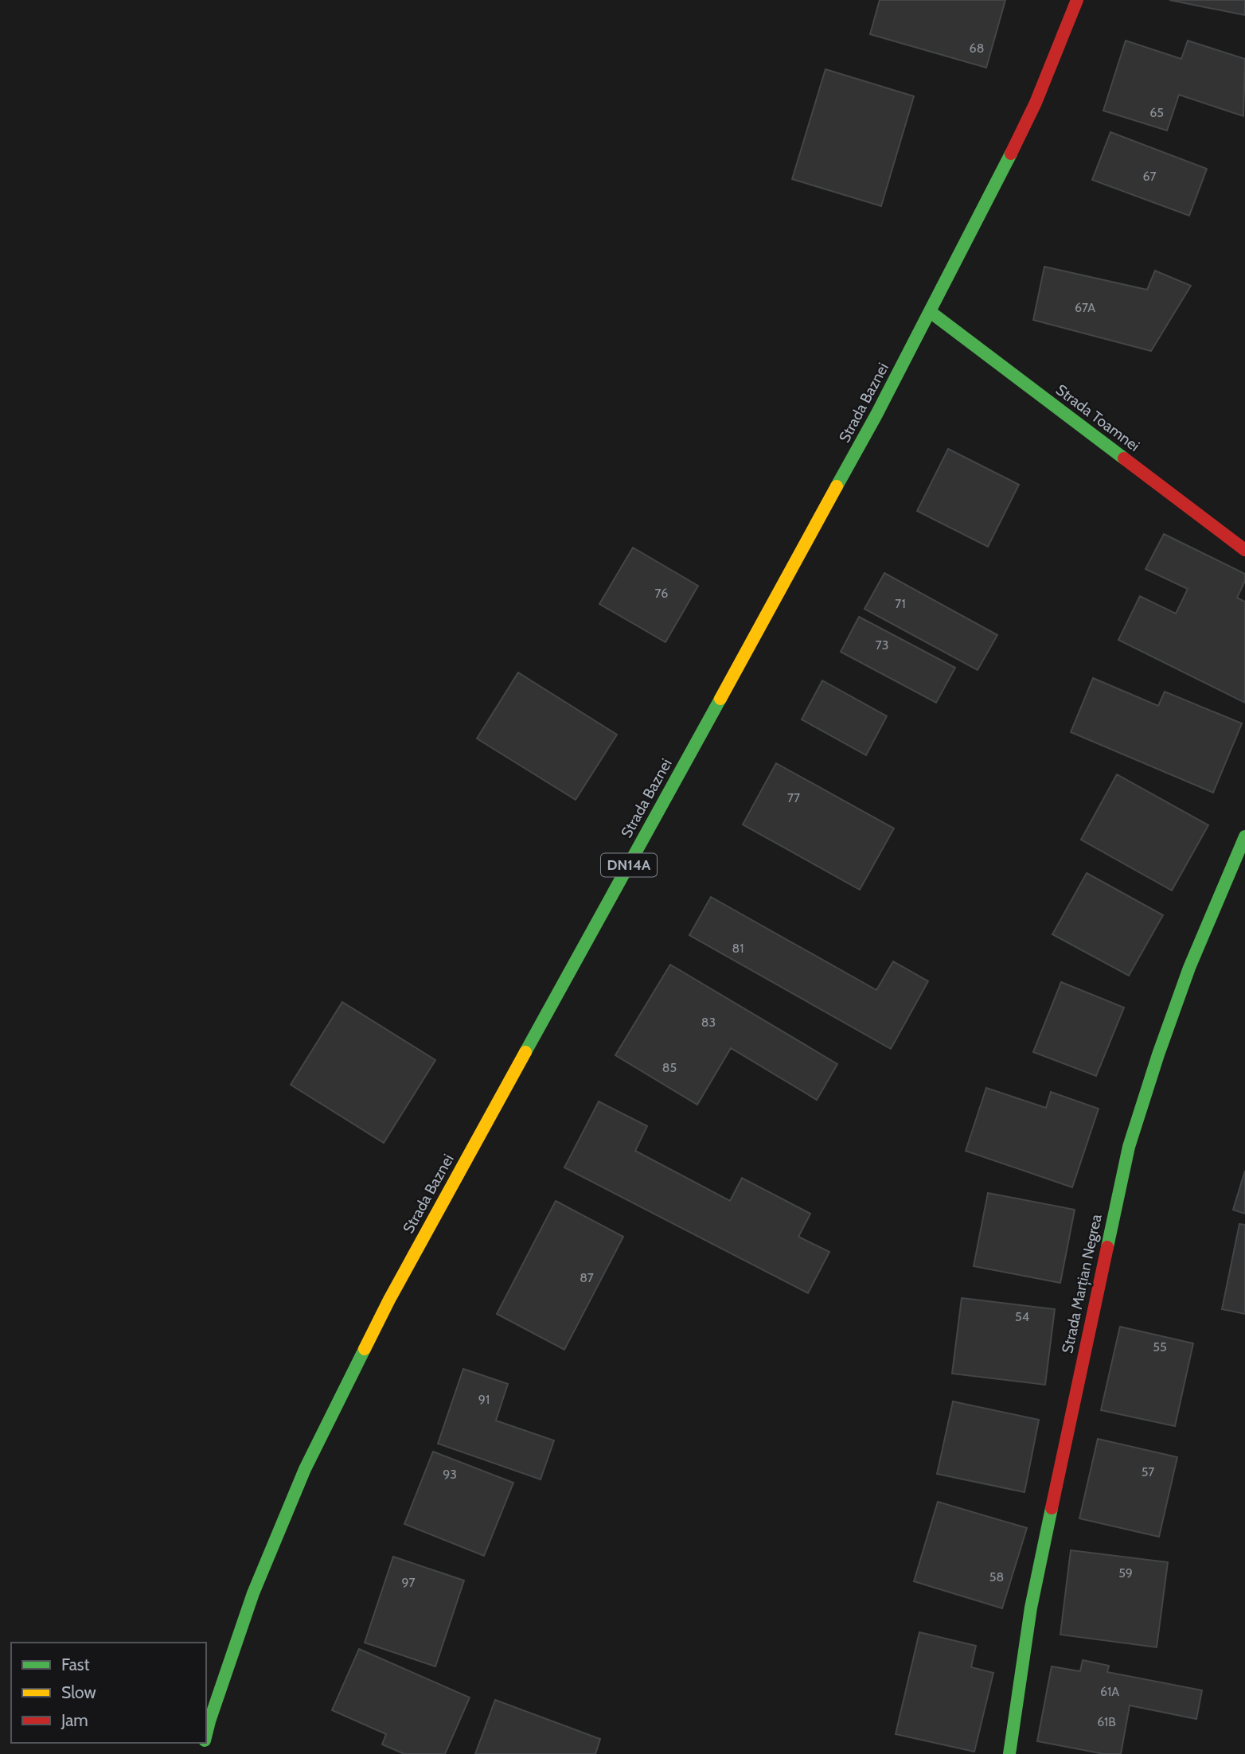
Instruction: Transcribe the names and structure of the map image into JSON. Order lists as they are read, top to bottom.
{
  "streets": {
    "main road": [
      "Strada Baznei",
      "Strada Toamnei",
      "DN14A",
      "Strada Marțian Negrea"
    ]
  },
  "crossings": [
    ["Strada Baznei", "Strada Toamnei"]
  ],
  "house_numbers": [
    "68",
    "65",
    "67",
    "67A",
    "76",
    "71",
    "73",
    "77",
    "81",
    "83",
    "85",
    "87",
    "54",
    "55",
    "91",
    "57",
    "93",
    "59",
    "58",
    "97",
    "61A",
    "61B"
  ],
  "legend": ["Fast", "Slow", "Jam"]
}
